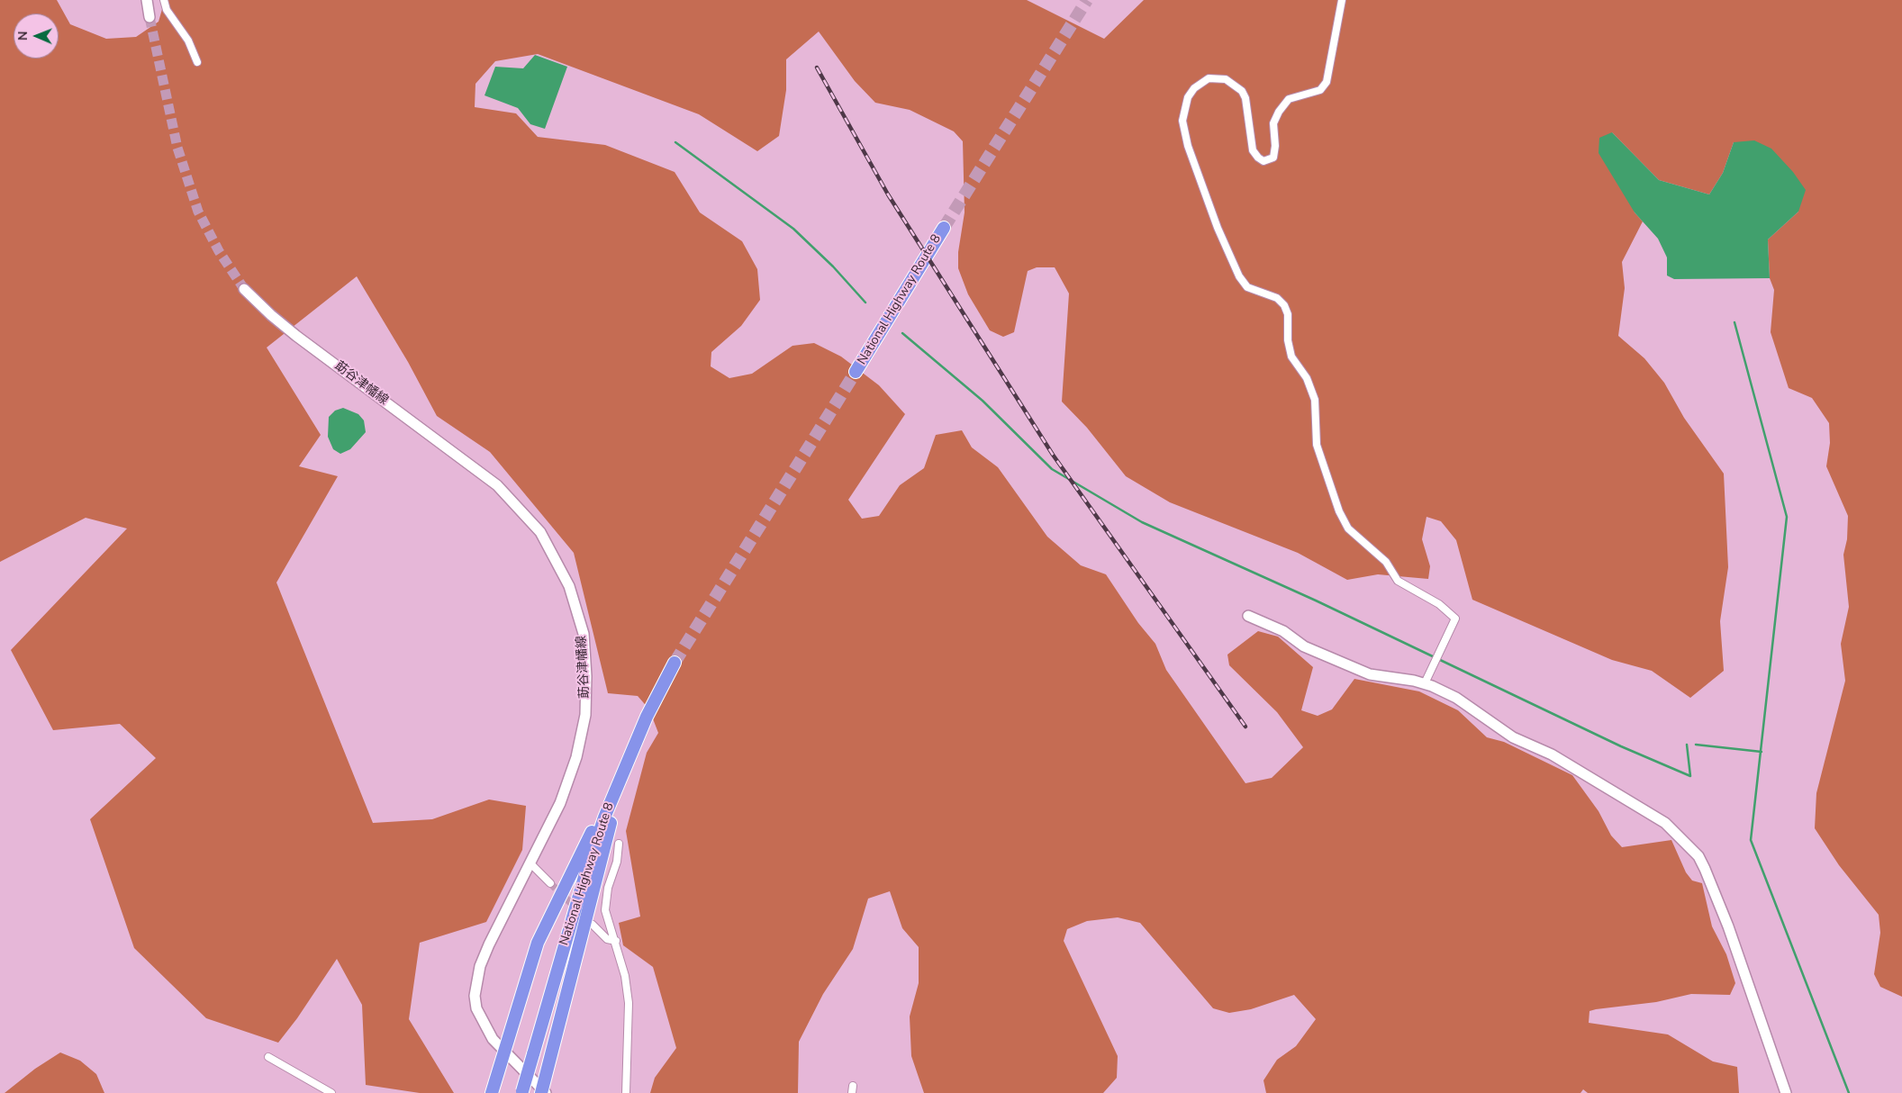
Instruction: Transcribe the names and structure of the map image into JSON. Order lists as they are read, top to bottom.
{
  "streets": {
    "highway": ["National Highway Route 8"],
    "main road": ["莇谷津幡線"]
  },
  "north": "left"
}
